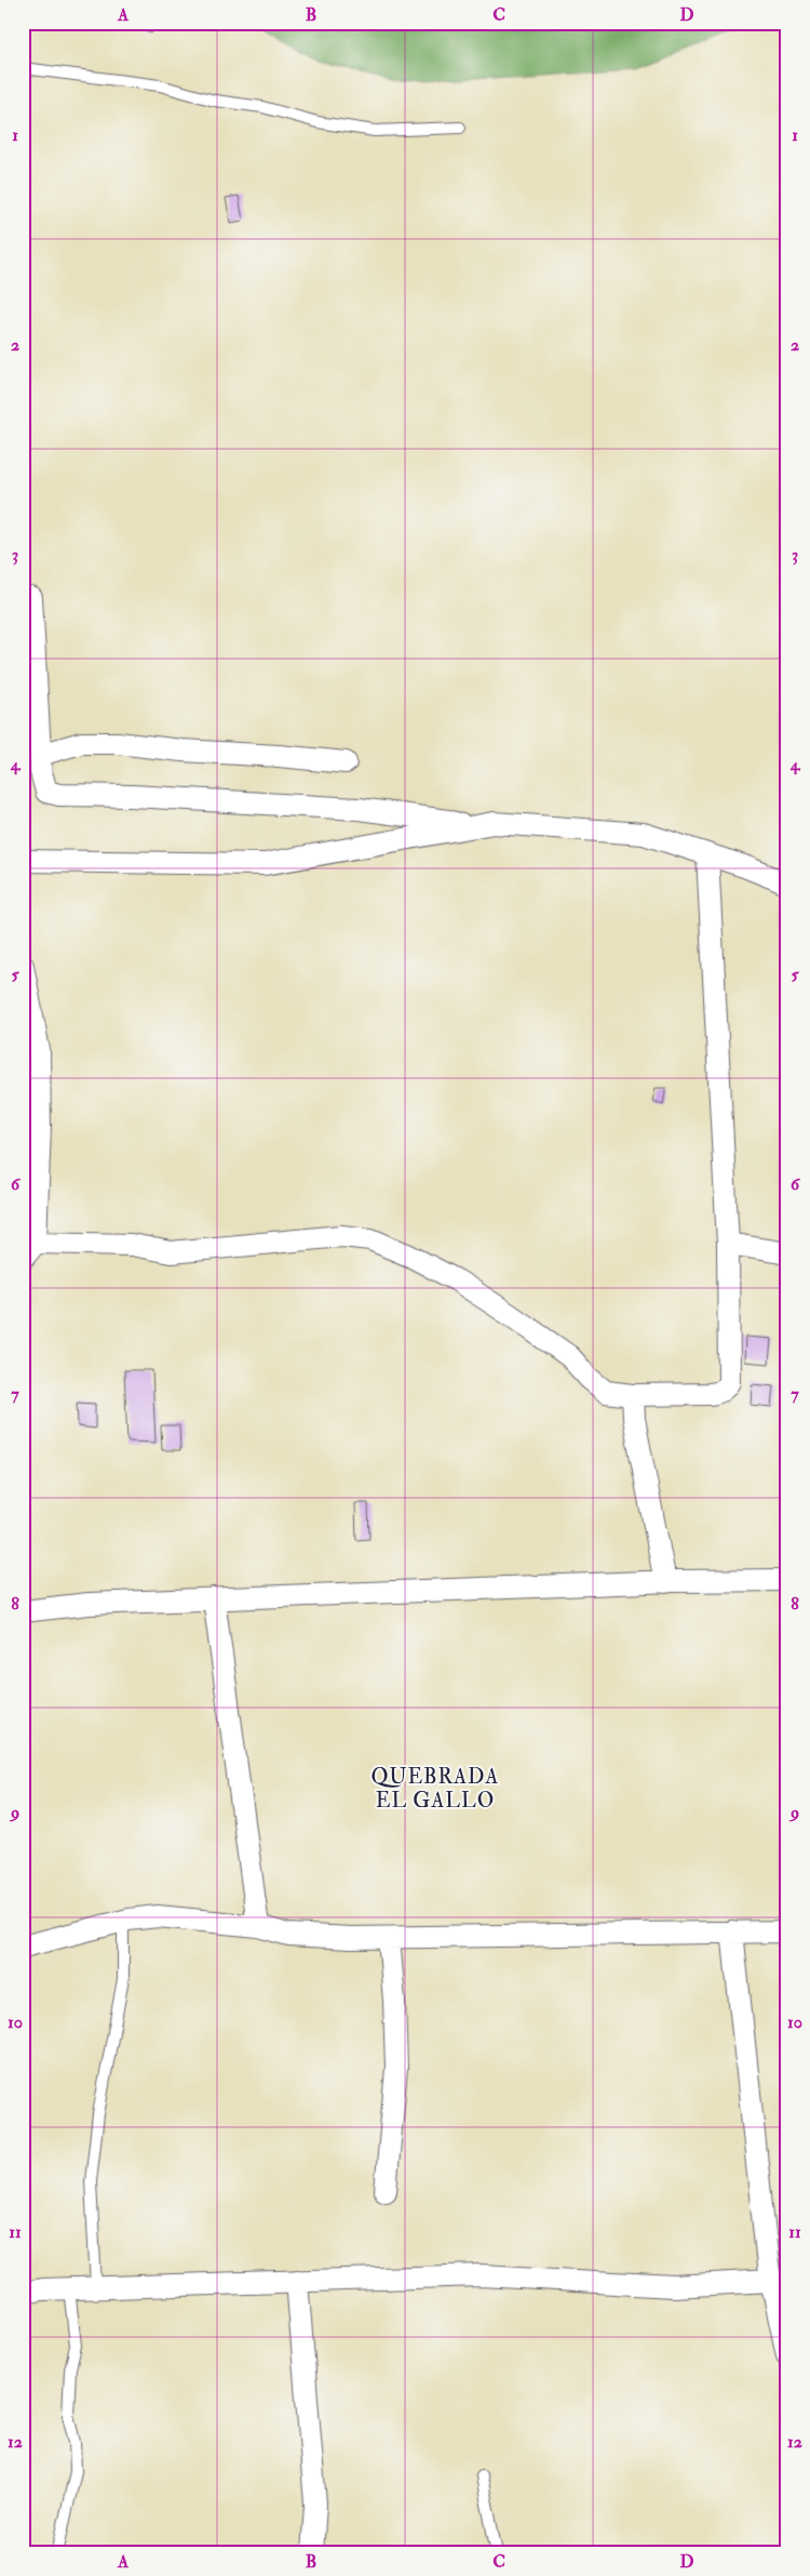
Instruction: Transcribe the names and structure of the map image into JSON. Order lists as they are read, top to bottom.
{
  "districts": ["QUEBRADA EL GALLO"],
  "grid": {
    "columns": [
      "A",
      "B",
      "C",
      "D"
    ],
    "rows": [
      "1",
      "2",
      "3",
      "4",
      "5",
      "6",
      "7",
      "8",
      "9",
      "10",
      "11",
      "12"
    ]
  }
}
